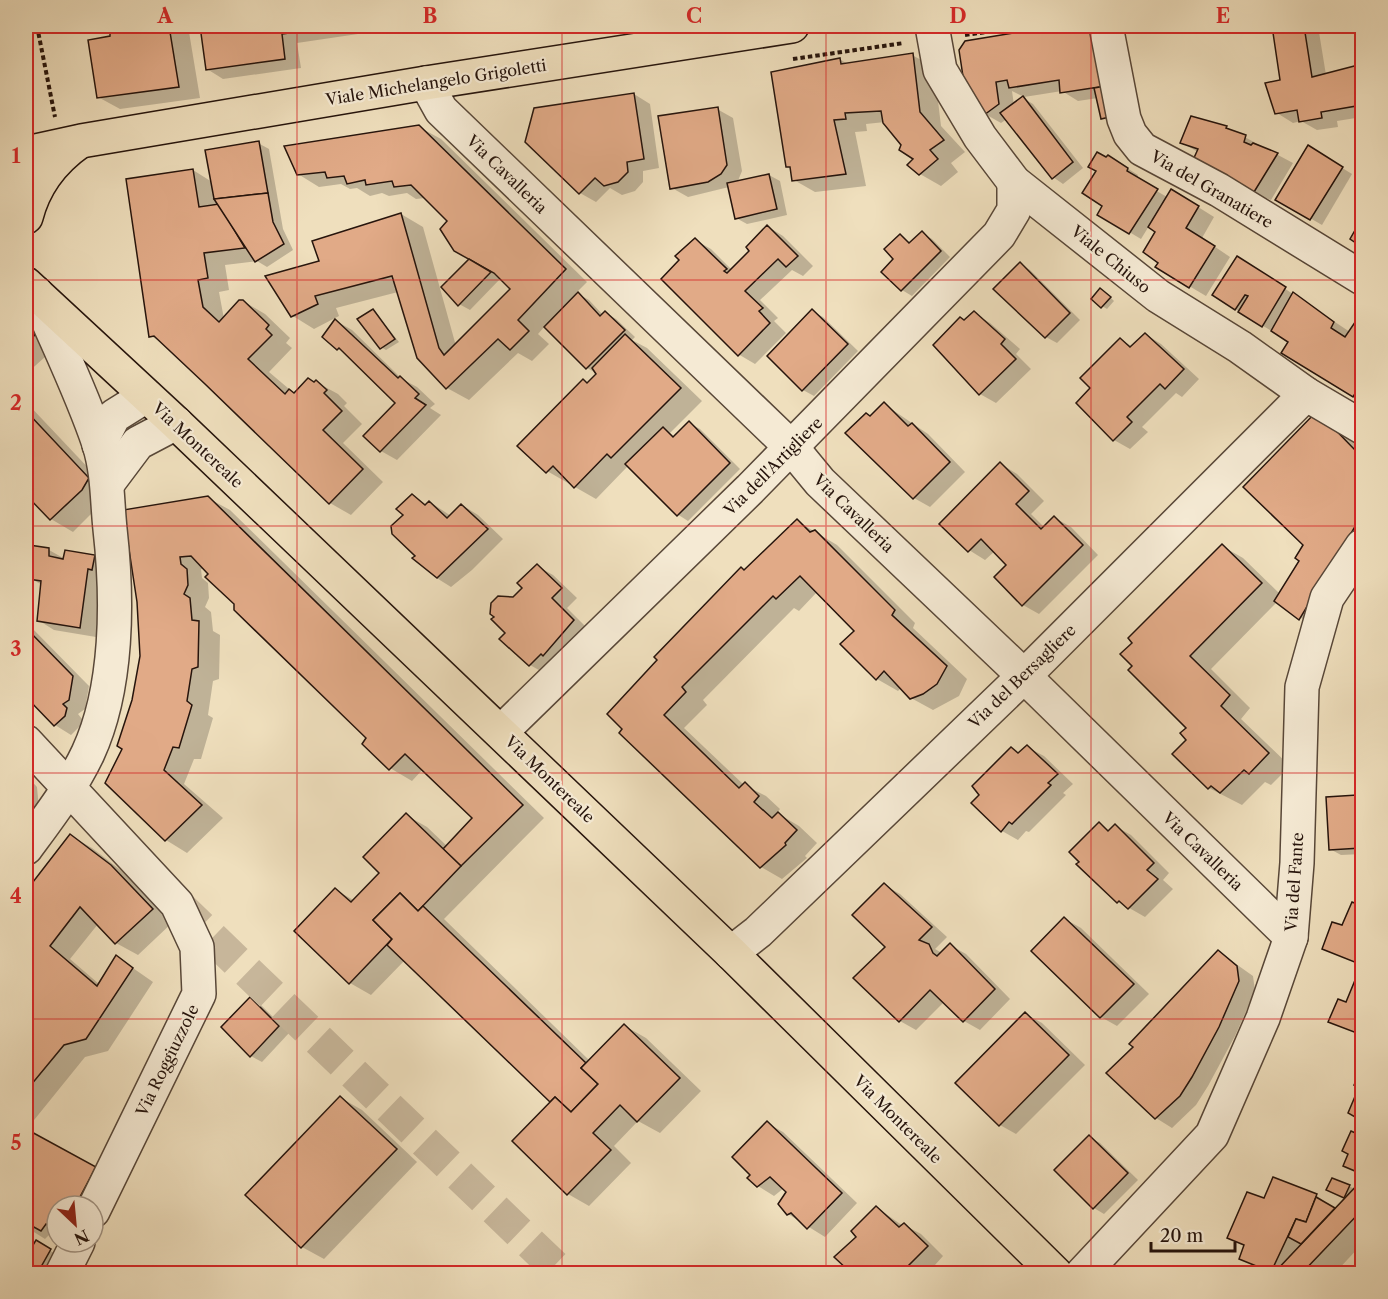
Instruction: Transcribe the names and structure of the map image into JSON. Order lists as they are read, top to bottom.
{
  "streets": {
    "main road": ["Viale Michelangelo Grigoletti", "Via Montereale"],
    "street": [
      "Via Cavalleria",
      "Via del Granatiere",
      "Viale Chiuso",
      "Via dell'Artigliere",
      "Via del Bersagliere",
      "Via del Fante",
      "Via Roggiuzzole"
    ]
  },
  "crossings": [
    ["Viale Michelangelo Grigoletti", "Via Cavalleria"],
    ["Via Cavalleria", "Via dell'Artigliere"],
    ["Via Cavalleria", "Via del Bersagliere"],
    ["Via Cavalleria", "Via del Fante"],
    ["Viale Chiuso", "Via dell'Artigliere"],
    ["Viale Chiuso", "Via del Bersagliere"],
    ["Via Montereale", "Via dell'Artigliere"],
    ["Via Montereale", "Via del Bersagliere"]
  ],
  "scale_bar": "20 m",
  "north": "bottom right",
  "grid": {
    "columns": [
      "A",
      "B",
      "C",
      "D",
      "E"
    ],
    "rows": [
      "1",
      "2",
      "3",
      "4",
      "5"
    ]
  }
}
